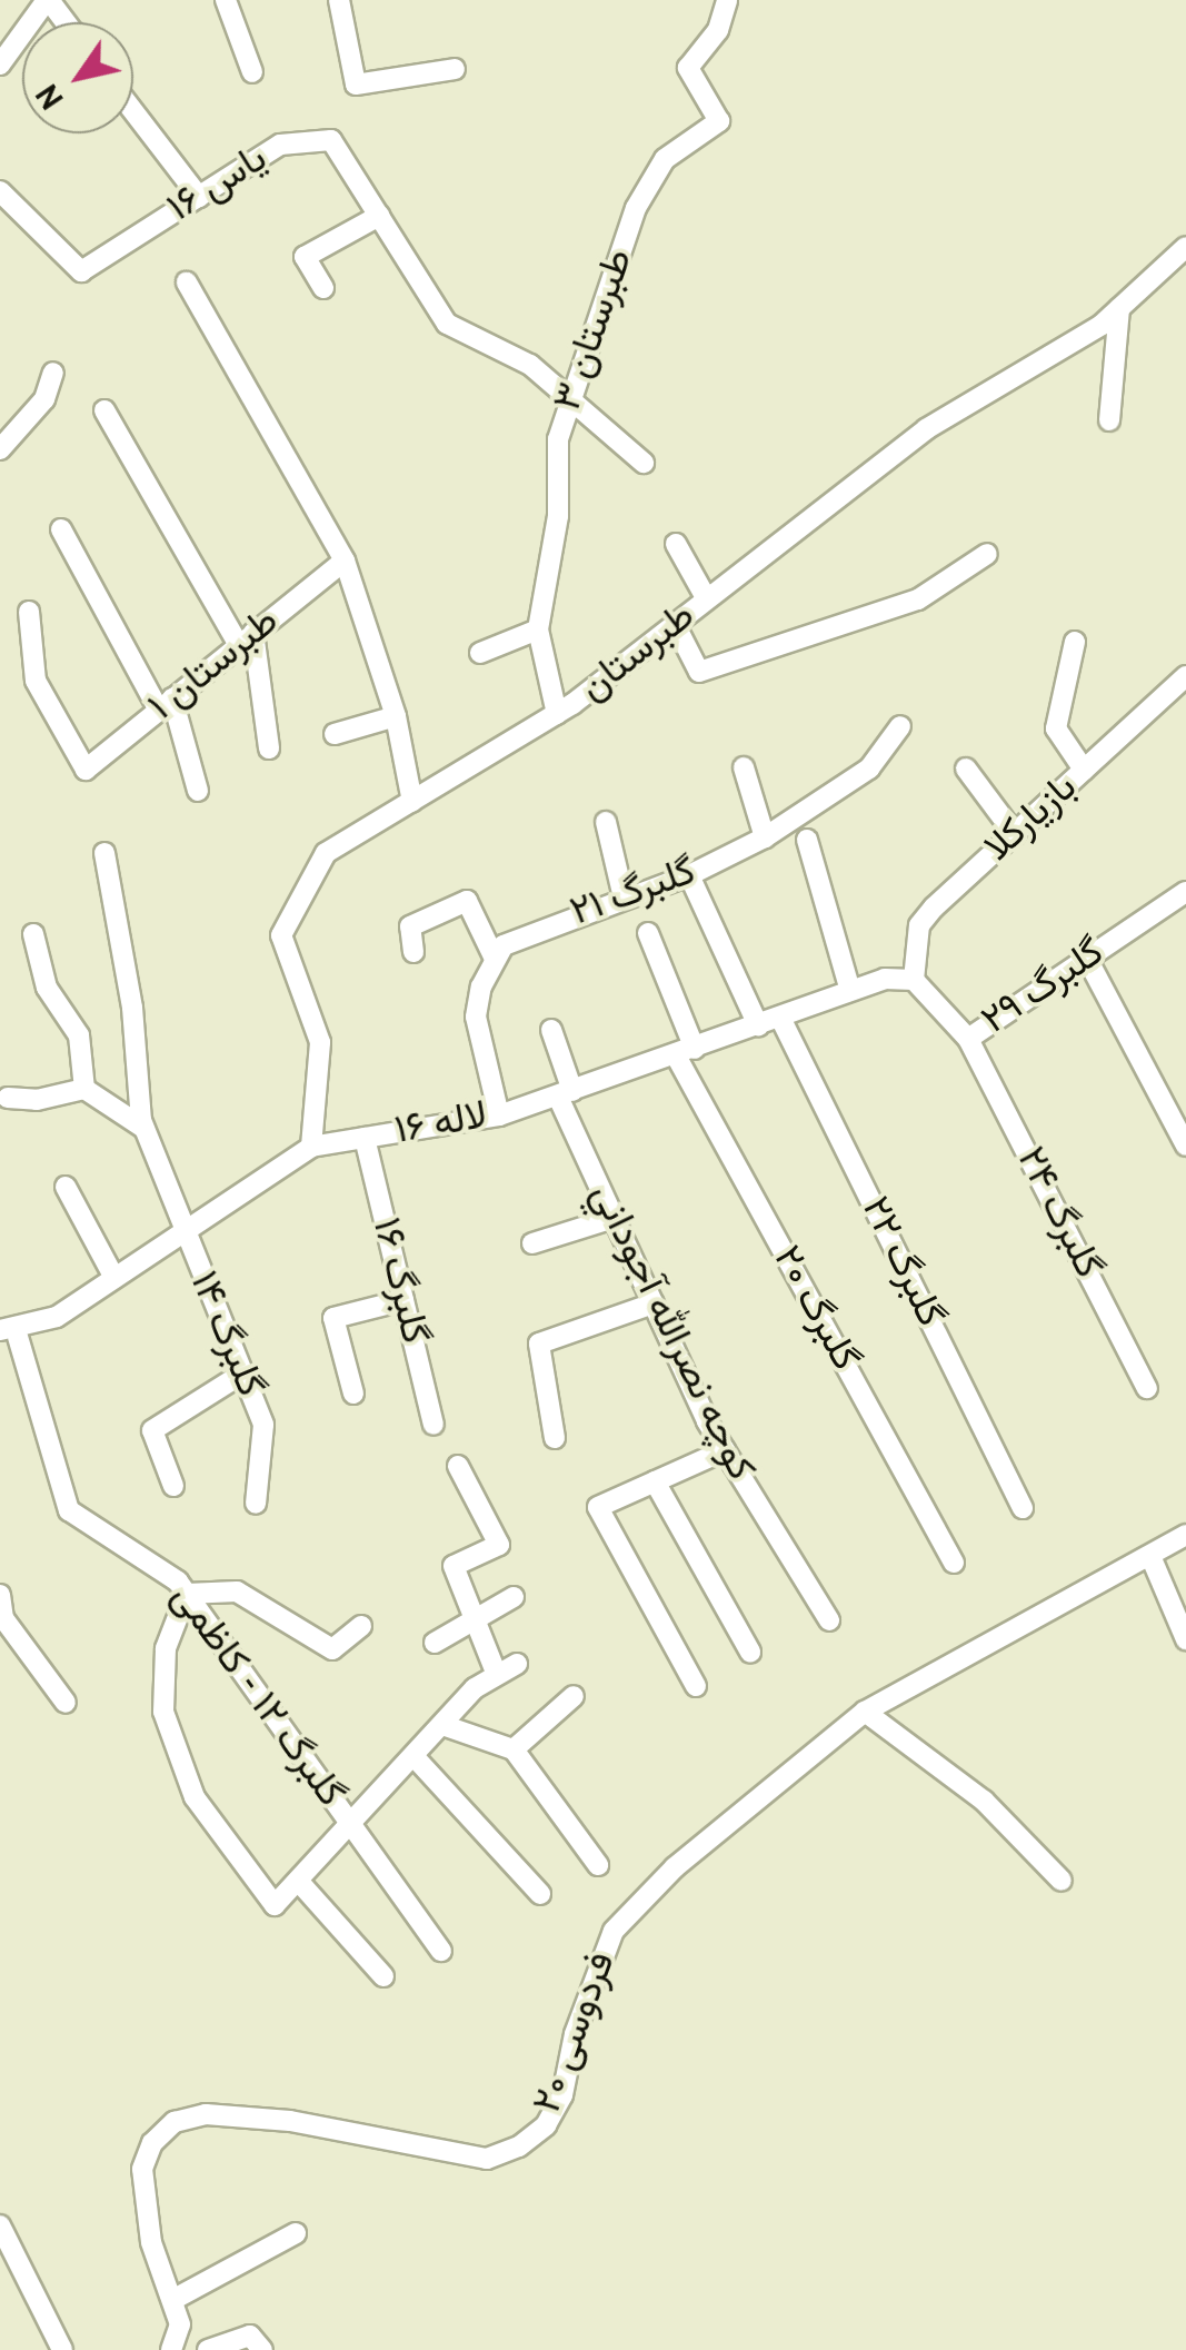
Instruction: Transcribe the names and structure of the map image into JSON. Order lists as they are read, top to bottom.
{
  "streets": {
    "street": [
      "یاس ۱۶",
      "طبرستان ۳",
      "طبرستان",
      "طبرستان ۱",
      "بازیارکلا",
      "گلبرگ ۲۱",
      "گلبرگ ۲۹",
      "لاله ۱۶",
      "گلبرگ ۲۴",
      "گلبرگ ۲۲",
      "گلبرگ ۱۶",
      "گلبرگ ۲۰",
      "كوچه نصرالله آجوداني",
      "گلبرگ ۱۴",
      "گلبرگ ۱۲ - کاظمی",
      "فردوسی ۲۰"
    ]
  },
  "crossings": [
    ["یاس ۱۶", "طبرستان ۳"],
    ["طبرستان ۳", "طبرستان"],
    ["طبرستان", "لاله ۱۶"],
    ["بازیارکلا", "گلبرگ ۲۹"],
    ["بازیارکلا", "لاله ۱۶"],
    ["گلبرگ ۲۹", "لاله ۱۶"],
    ["گلبرگ ۲۹", "گلبرگ ۲۴"],
    ["لاله ۱۶", "گلبرگ ۲۲"],
    ["لاله ۱۶", "گلبرگ ۱۶"],
    ["لاله ۱۶", "گلبرگ ۲۰"],
    ["لاله ۱۶", "كوچه نصرالله آجوداني"],
    ["لاله ۱۶", "گلبرگ ۱۴"],
    ["لاله ۱۶", "گلبرگ ۱۲ - کاظمی"]
  ],
  "north": "bottom left"
}
